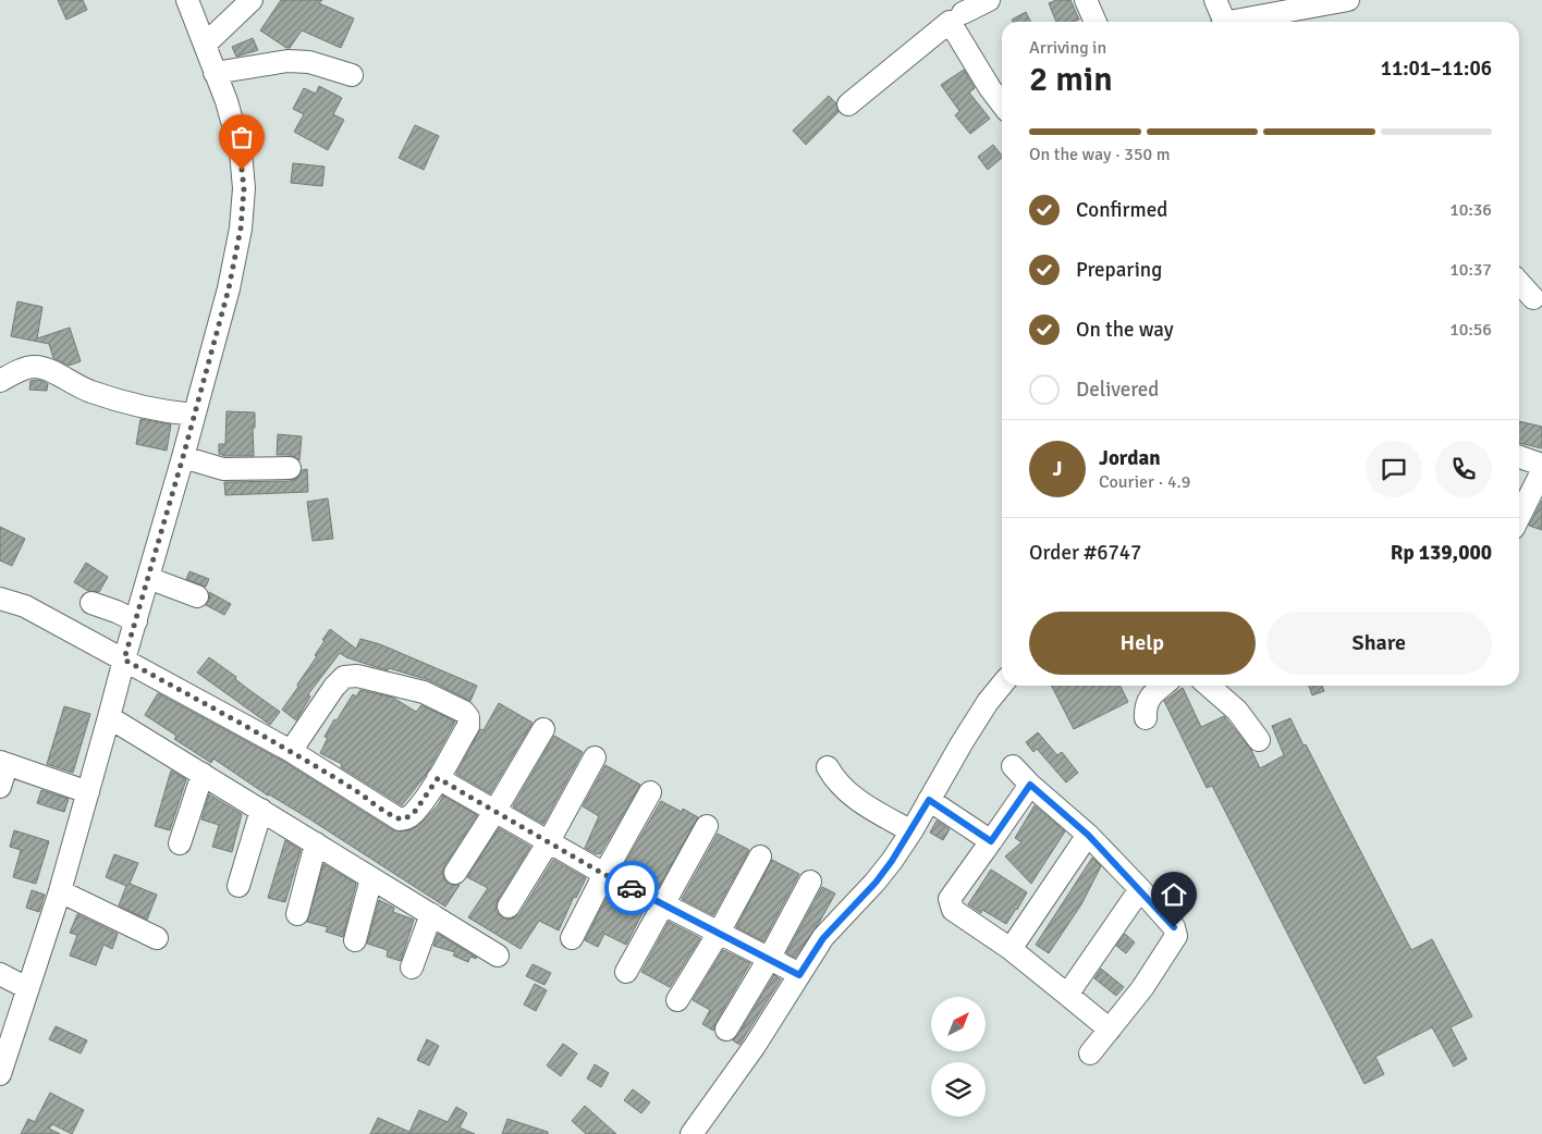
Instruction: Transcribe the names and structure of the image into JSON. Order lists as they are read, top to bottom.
{
  "north": "top right",
  "page": {
    "heading": ["2 min", "Arriving in", "11:01–11:06"],
    "panel": [
      "Jordan",
      "Courier · 4.9",
      "Order #6747",
      "Rp 139,000"
    ],
    "bar": "On the way · 350 m",
    "list": [
      ["Confirmed", "10:36"],
      ["Preparing", "10:37"],
      ["On the way", "10:56"],
      "Delivered"
    ],
    "round": "J",
    "buttons": ["Help", "Share"]
  }
}
